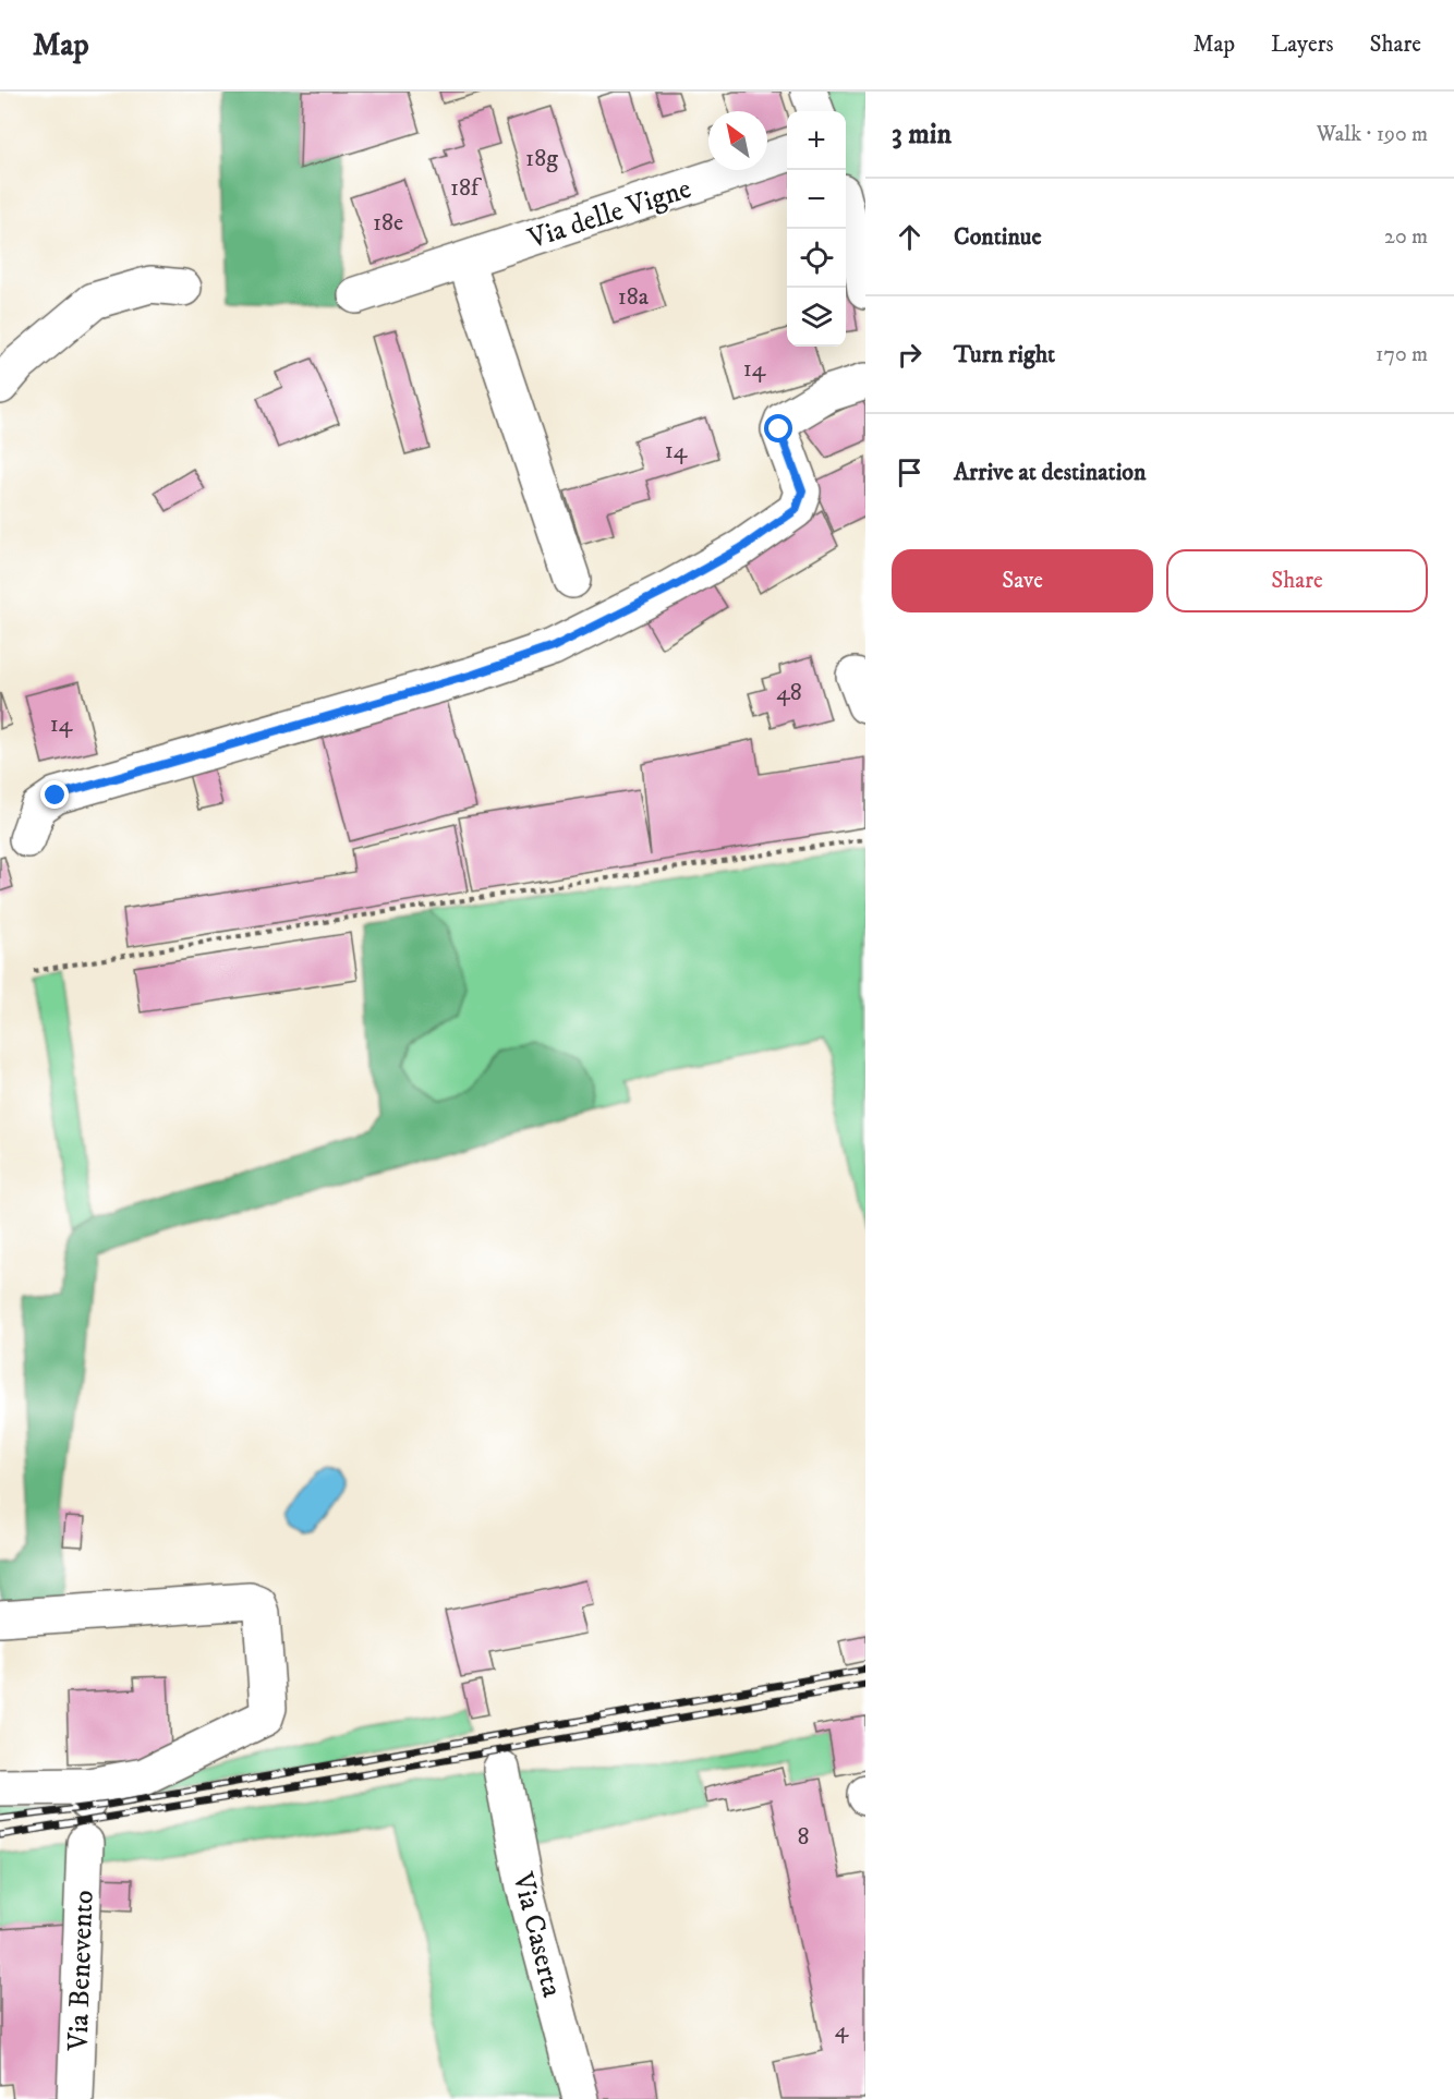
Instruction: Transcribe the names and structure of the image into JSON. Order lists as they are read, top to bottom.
{
  "streets": {
    "street": ["Via delle Vigne", "Via Caserta", "Via Benevento"]
  },
  "house_numbers": [
    "18g",
    "18f",
    "18e",
    "18a",
    "14",
    "14",
    "48",
    "14",
    "8",
    "4"
  ],
  "north": "top left",
  "page": {
    "header": "Map",
    "nav": ["Map", "Layers", "Share"],
    "heading": ["3 min", "Walk · 190 m"],
    "map_buttons": ["+", "−"],
    "list": [
      ["Continue", "20 m"],
      ["Turn right", "170 m"],
      "Arrive at destination"
    ],
    "buttons": ["Save", "Share"]
  }
}
